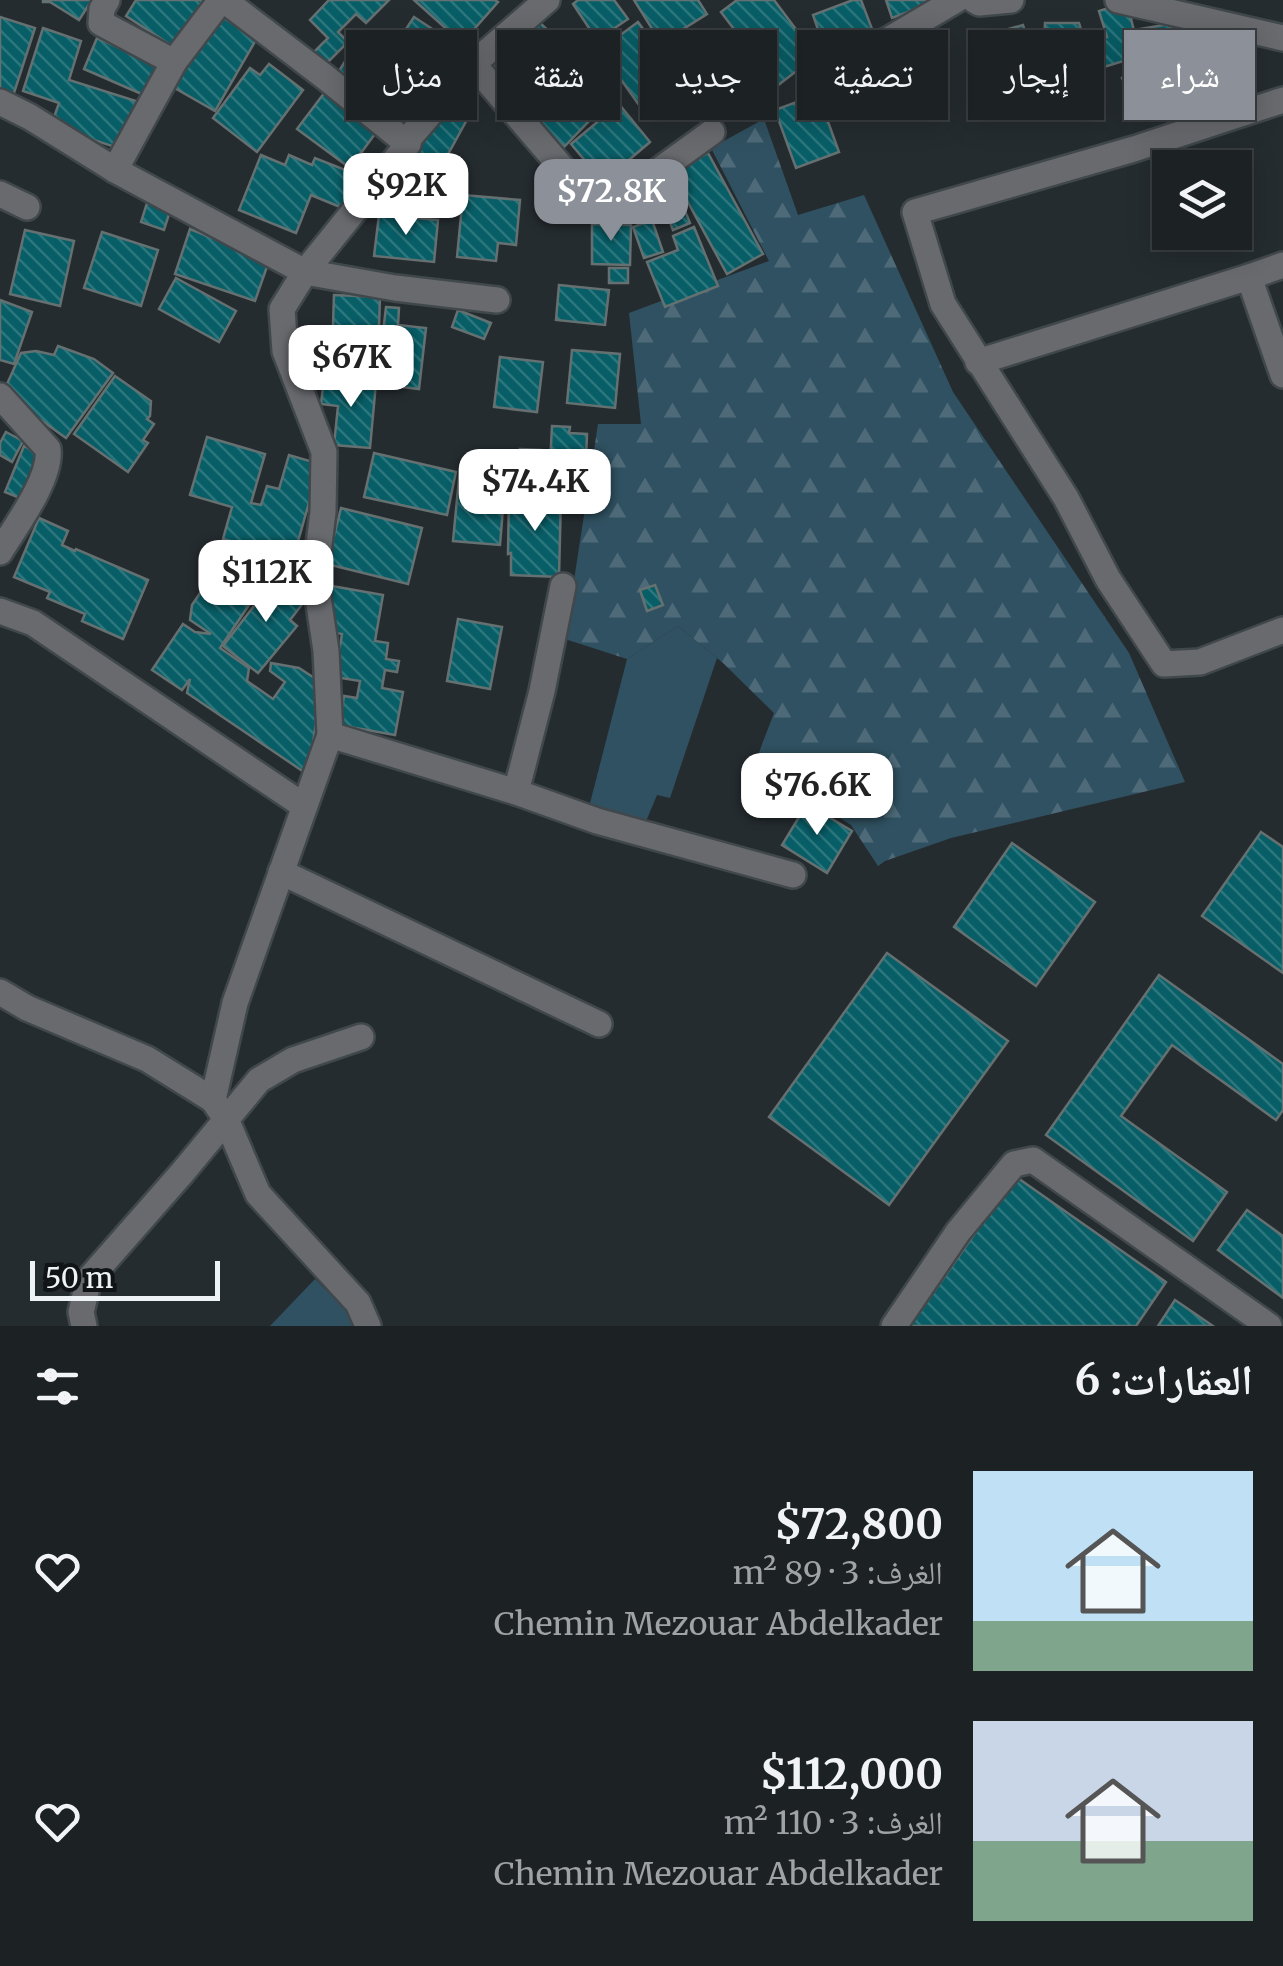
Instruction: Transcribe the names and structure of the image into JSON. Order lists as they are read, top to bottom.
{
  "scale_bar": "50 m",
  "page": {
    "chip": [
      "شراء",
      "إيجار",
      "تصفية",
      "جديد",
      "شقة",
      "منزل"
    ],
    "price": [
      "$92K",
      "$72.8K",
      "$67K",
      "$74.4K",
      "$112K",
      "$76.6K"
    ],
    "scale": "50 m",
    "heading": "العقارات: 6",
    "list": [
      {
        "name": "$72,800",
        "note": "الغرف: 3 · 89 m² · Chemin Mezouar Abdelkader"
      },
      {
        "name": "$112,000",
        "note": "الغرف: 3 · 110 m² · Chemin Mezouar Abdelkader"
      }
    ]
  }
}
